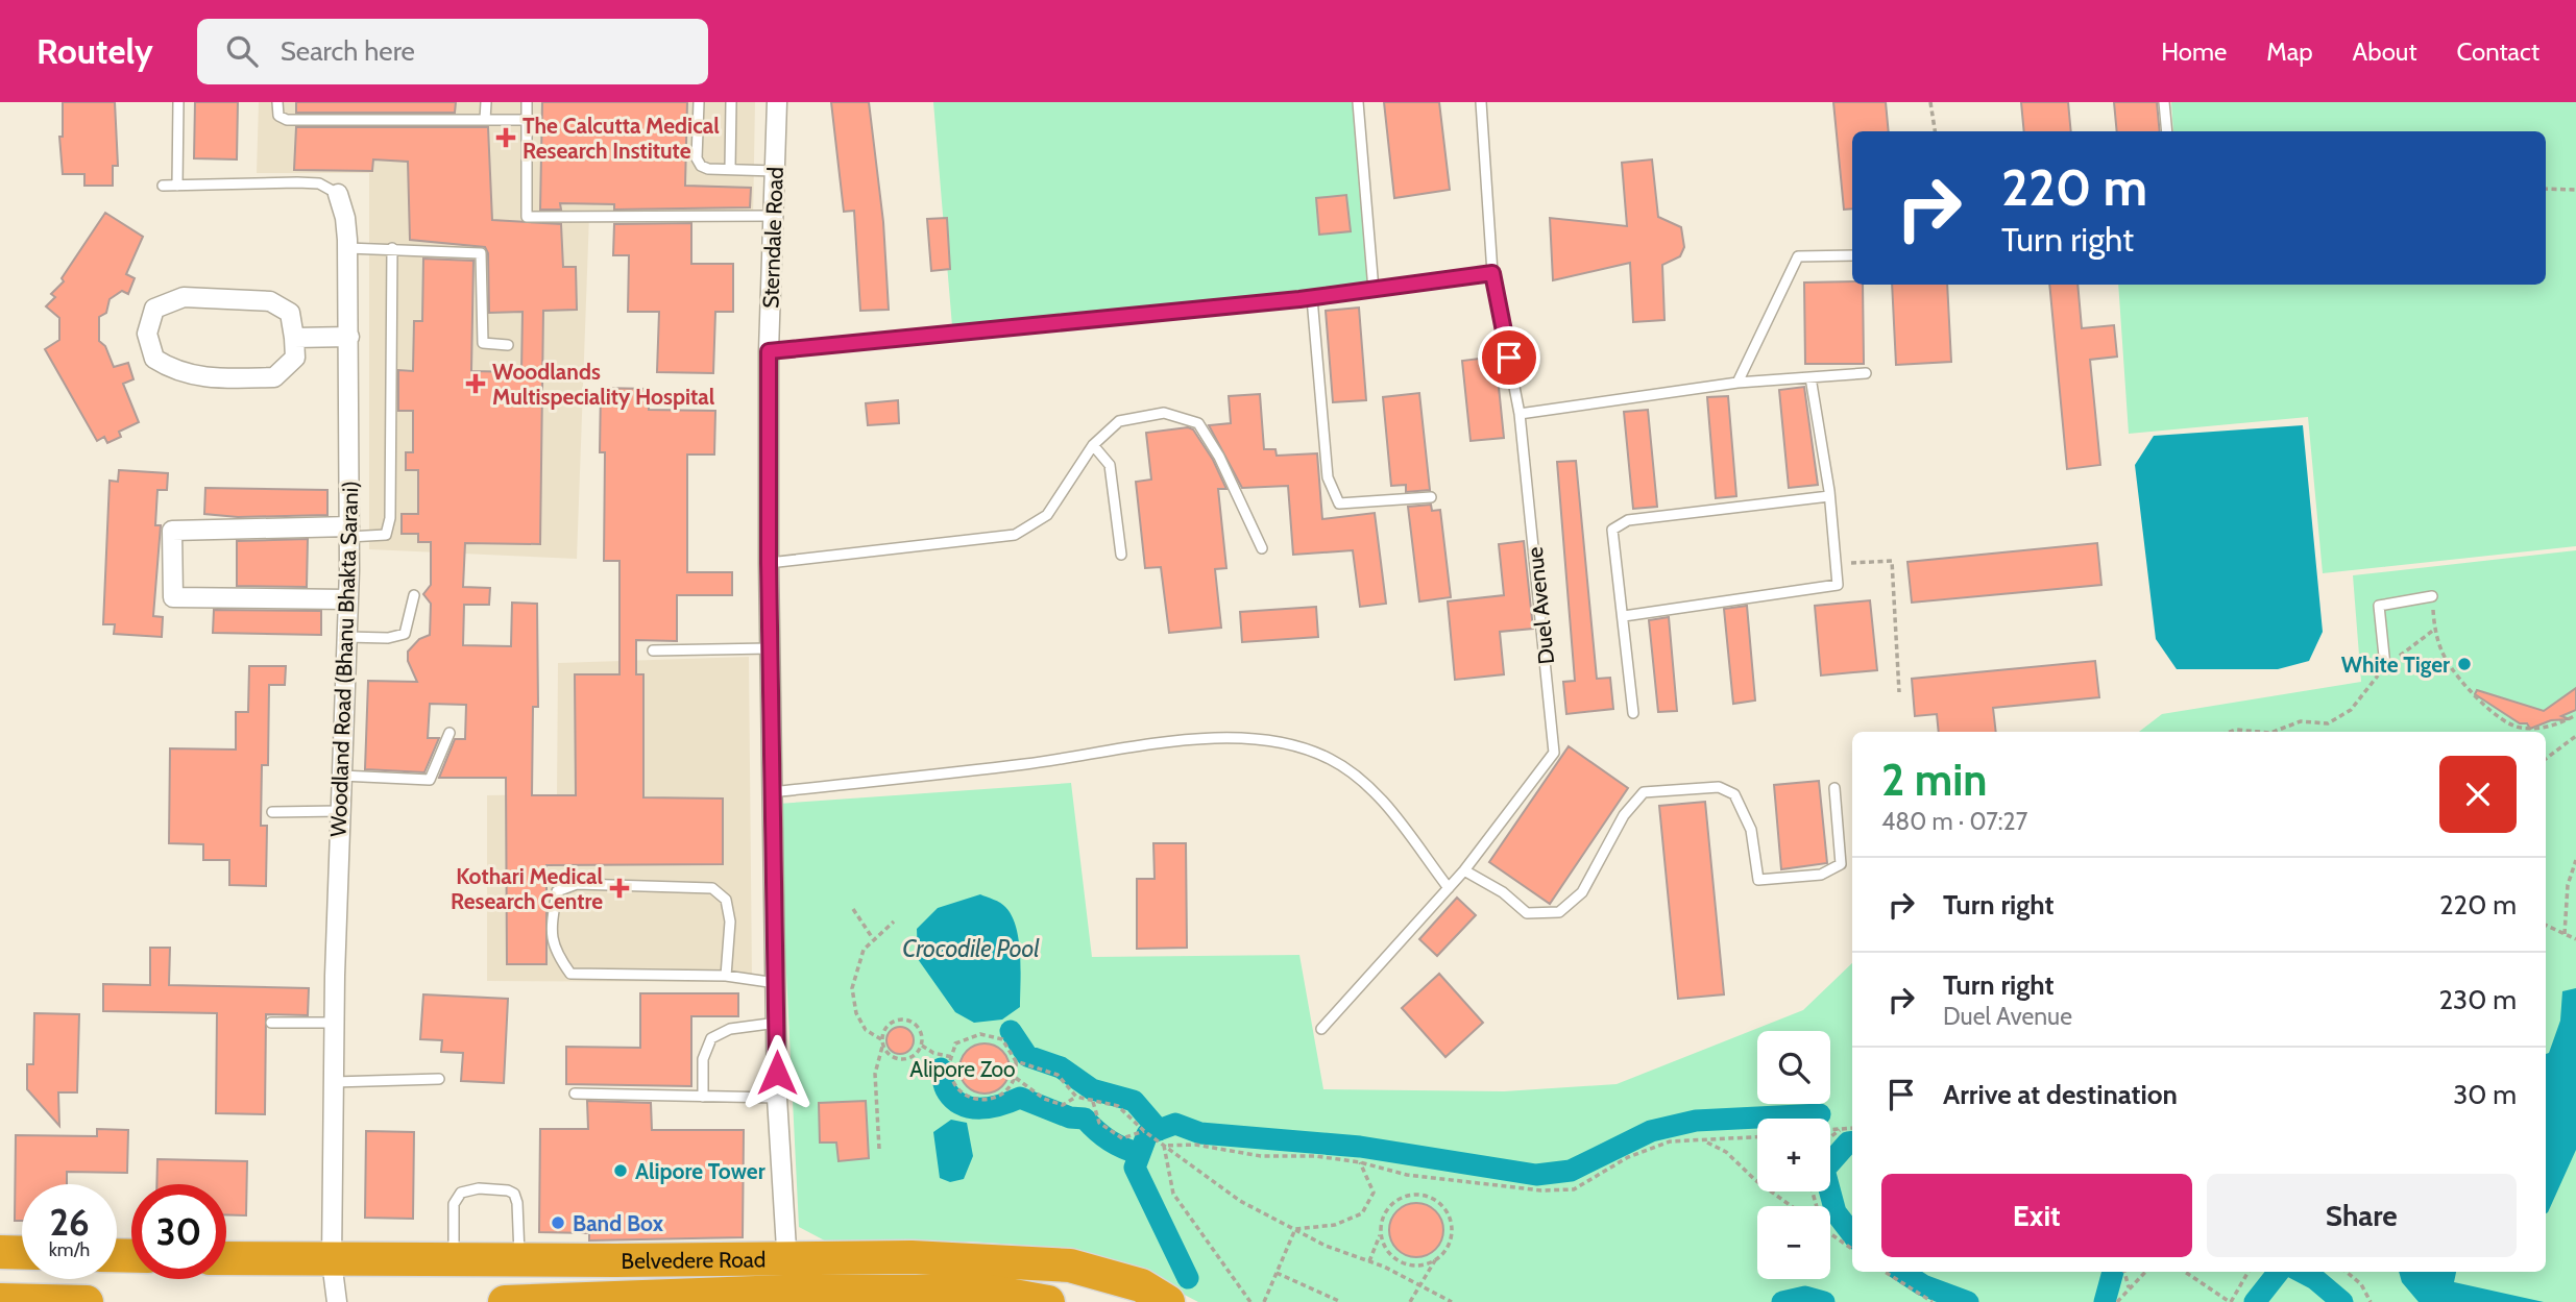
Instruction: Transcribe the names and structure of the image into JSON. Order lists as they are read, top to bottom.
{
  "streets": {
    "highway": ["Belvedere Road"],
    "street": ["Sterndale Road", "Woodland Road (Bhanu Bhakta Sarani)"],
    "lane": ["Duel Avenue"]
  },
  "crossings": [
    ["Sterndale Road", "Belvedere Road"],
    ["Woodland Road (Bhanu Bhakta Sarani)", "Belvedere Road"]
  ],
  "water": ["Crocodile Pool"],
  "parks": ["Alipore Zoo"],
  "places": {
    "health": ["The Calcutta Medical Research Institute", "Woodlands Multispeciality Hospital", "Kothari Medical Research Centre"],
    "other": ["White Tiger", "Alipore Tower", "Band Box"]
  },
  "page": {
    "header": "Routely",
    "search": "Search here",
    "nav": [
      "Home",
      "Map",
      "About",
      "Contact"
    ],
    "turn": ["220 m", "Turn right"],
    "heading": ["2 min", "480 m · 07:27"],
    "list": [
      {
        "name": "Turn right",
        "value": "220 m"
      },
      {
        "name": "Turn right",
        "note": "Duel Avenue",
        "value": "230 m"
      },
      {
        "name": "Arrive at destination",
        "value": "30 m"
      }
    ],
    "map_buttons": ["+", "−"],
    "buttons": ["Exit", "Share"],
    "speed": "26 km/h",
    "limit": "30"
  }
}
